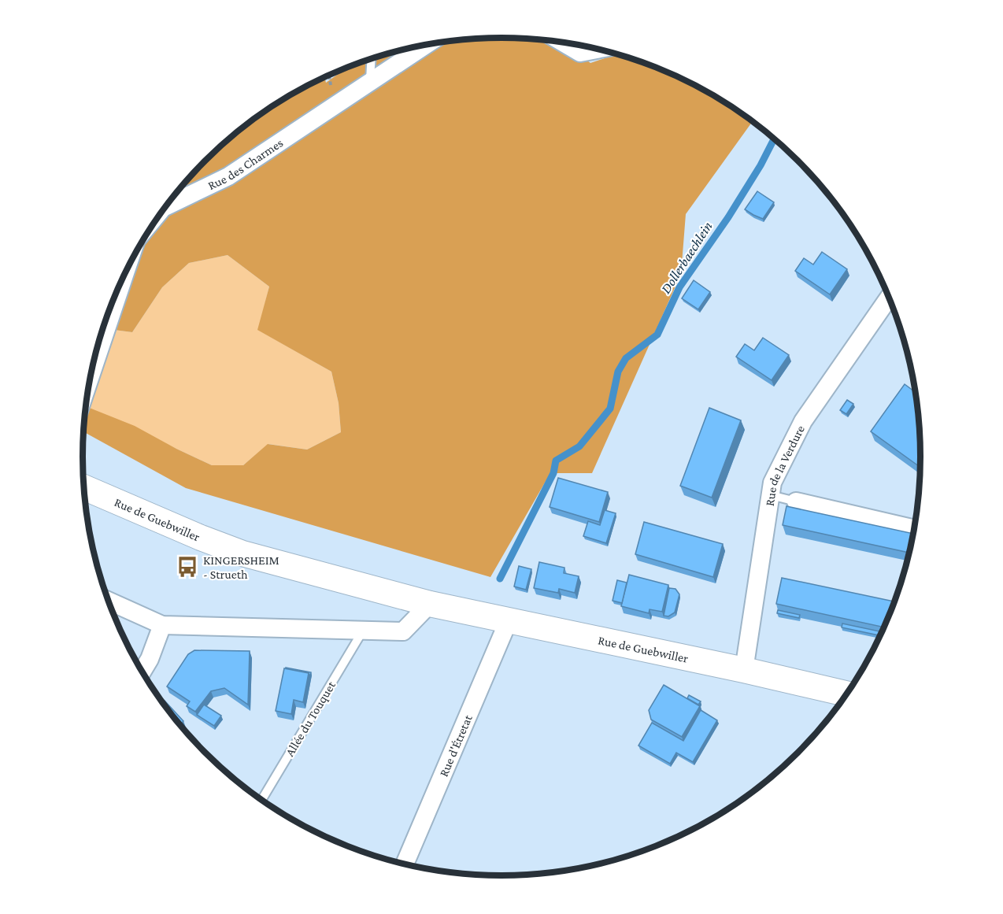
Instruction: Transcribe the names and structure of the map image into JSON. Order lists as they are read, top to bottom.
{
  "streets": {
    "main road": ["Rue de Guebwiller"],
    "street": ["Rue des Charmes", "Rue de la Verdure", "Rue d'Étretat"],
    "lane": ["Allée du Touquet"]
  },
  "crossings": [
    ["Rue de la Verdure", "Rue de Guebwiller"],
    ["Rue de Guebwiller", "Rue d'Étretat"]
  ],
  "water": ["Dollerbaechlein"],
  "places": {
    "bus stop": ["KINGERSHEIM - Strueth"]
  }
}
